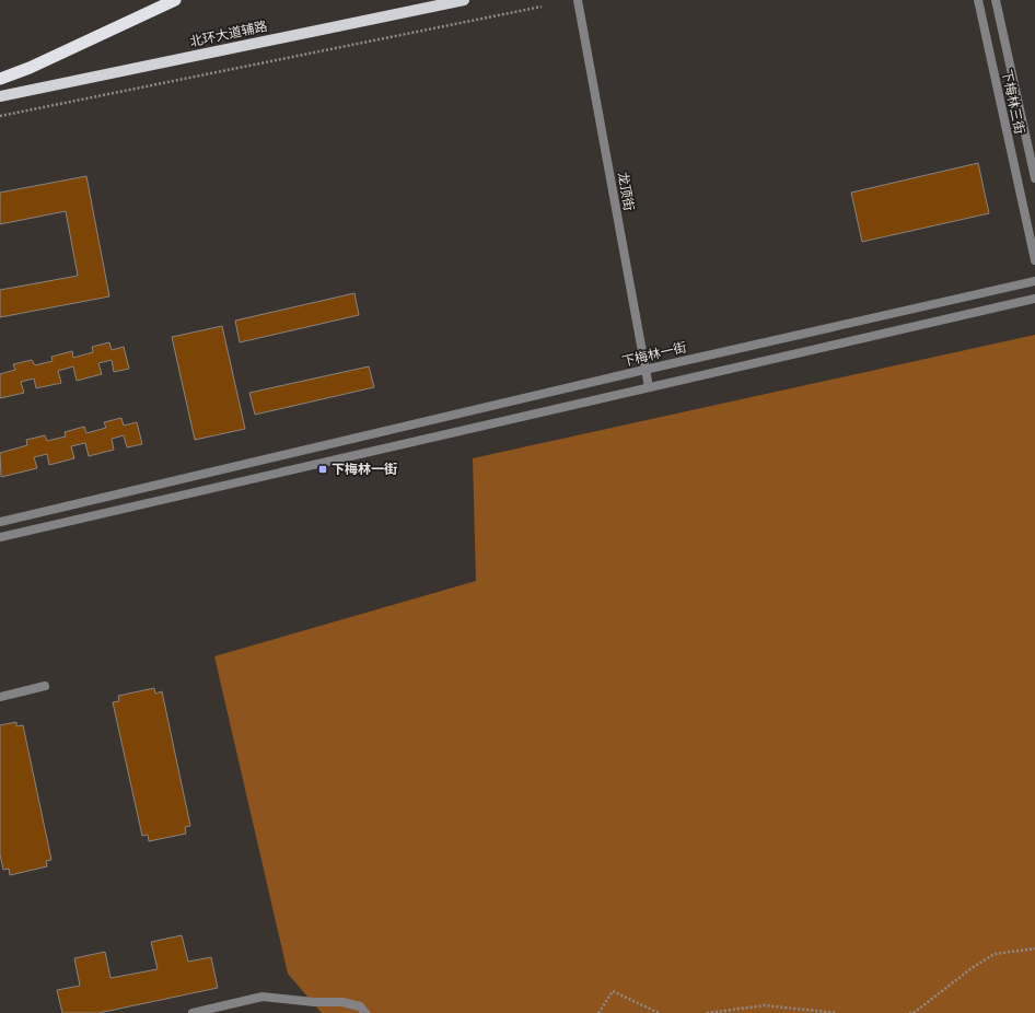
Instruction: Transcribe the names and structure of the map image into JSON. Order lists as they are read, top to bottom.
{
  "streets": {
    "main road": ["北环大道辅路"],
    "street": ["下梅林三街", "龙顶街", "下梅林一街"]
  },
  "crossings": [
    ["龙顶街", "下梅林一街"]
  ],
  "places": {
    "transit": ["下梅林一街"]
  }
}
